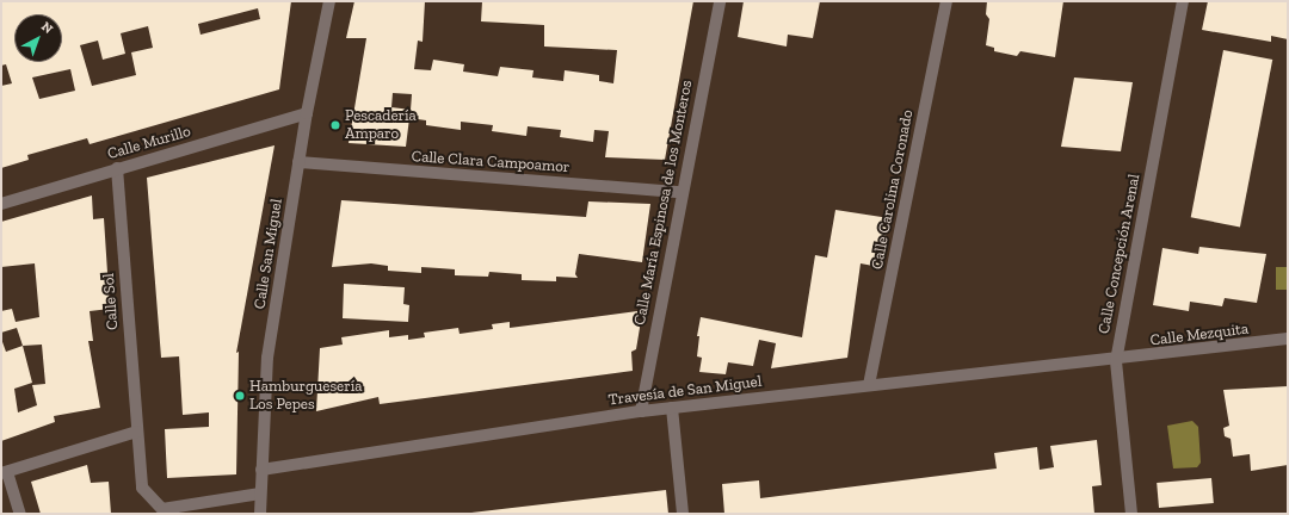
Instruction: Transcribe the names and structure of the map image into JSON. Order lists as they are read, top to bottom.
{
  "streets": {
    "street": [
      "Calle Murillo",
      "Calle Clara Campoamor",
      "Calle Carolina Coronado",
      "Calle María Espinosa de los Monteros",
      "Calle San Miguel",
      "Calle Concepción Arenal",
      "Calle Sol",
      "Calle Mezquita",
      "Travesía de San Miguel"
    ]
  },
  "crossings": [
    ["Calle Murillo", "Calle San Miguel"],
    ["Calle Murillo", "Calle Sol"],
    ["Calle Clara Campoamor", "Calle María Espinosa de los Monteros"],
    ["Calle Clara Campoamor", "Calle San Miguel"],
    ["Calle Carolina Coronado", "Travesía de San Miguel"],
    ["Calle María Espinosa de los Monteros", "Travesía de San Miguel"],
    ["Calle San Miguel", "Calle Sol"],
    ["Calle San Miguel", "Travesía de San Miguel"],
    ["Calle Concepción Arenal", "Calle Mezquita"],
    ["Calle Concepción Arenal", "Travesía de San Miguel"],
    ["Calle Mezquita", "Travesía de San Miguel"]
  ],
  "places": ["Pescadería Amparo", "Hamburguesería Los Pepes"],
  "north": "top right"
}
